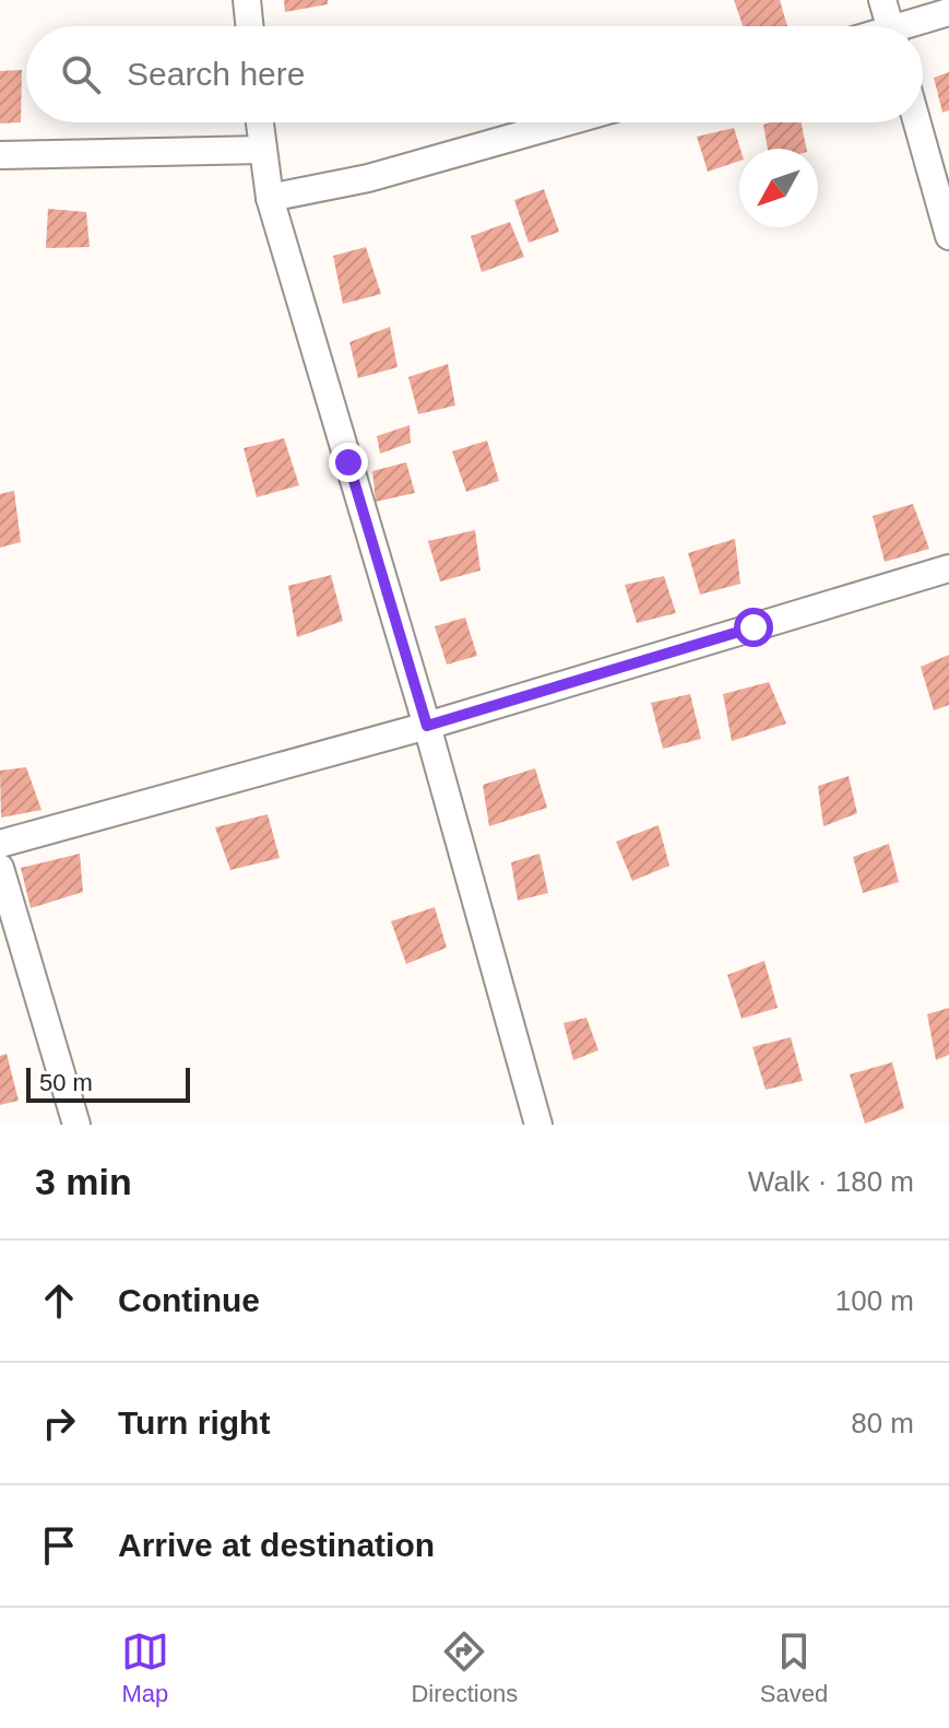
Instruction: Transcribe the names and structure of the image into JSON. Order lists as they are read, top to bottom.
{
  "scale_bar": "50 m",
  "north": "bottom left",
  "page": {
    "search": "Search here",
    "scale": "50 m",
    "heading": ["3 min", "Walk · 180 m"],
    "list": [
      ["Continue", "100 m"],
      ["Turn right", "80 m"],
      "Arrive at destination"
    ],
    "nav": ["Map", "Directions", "Saved"]
  }
}
